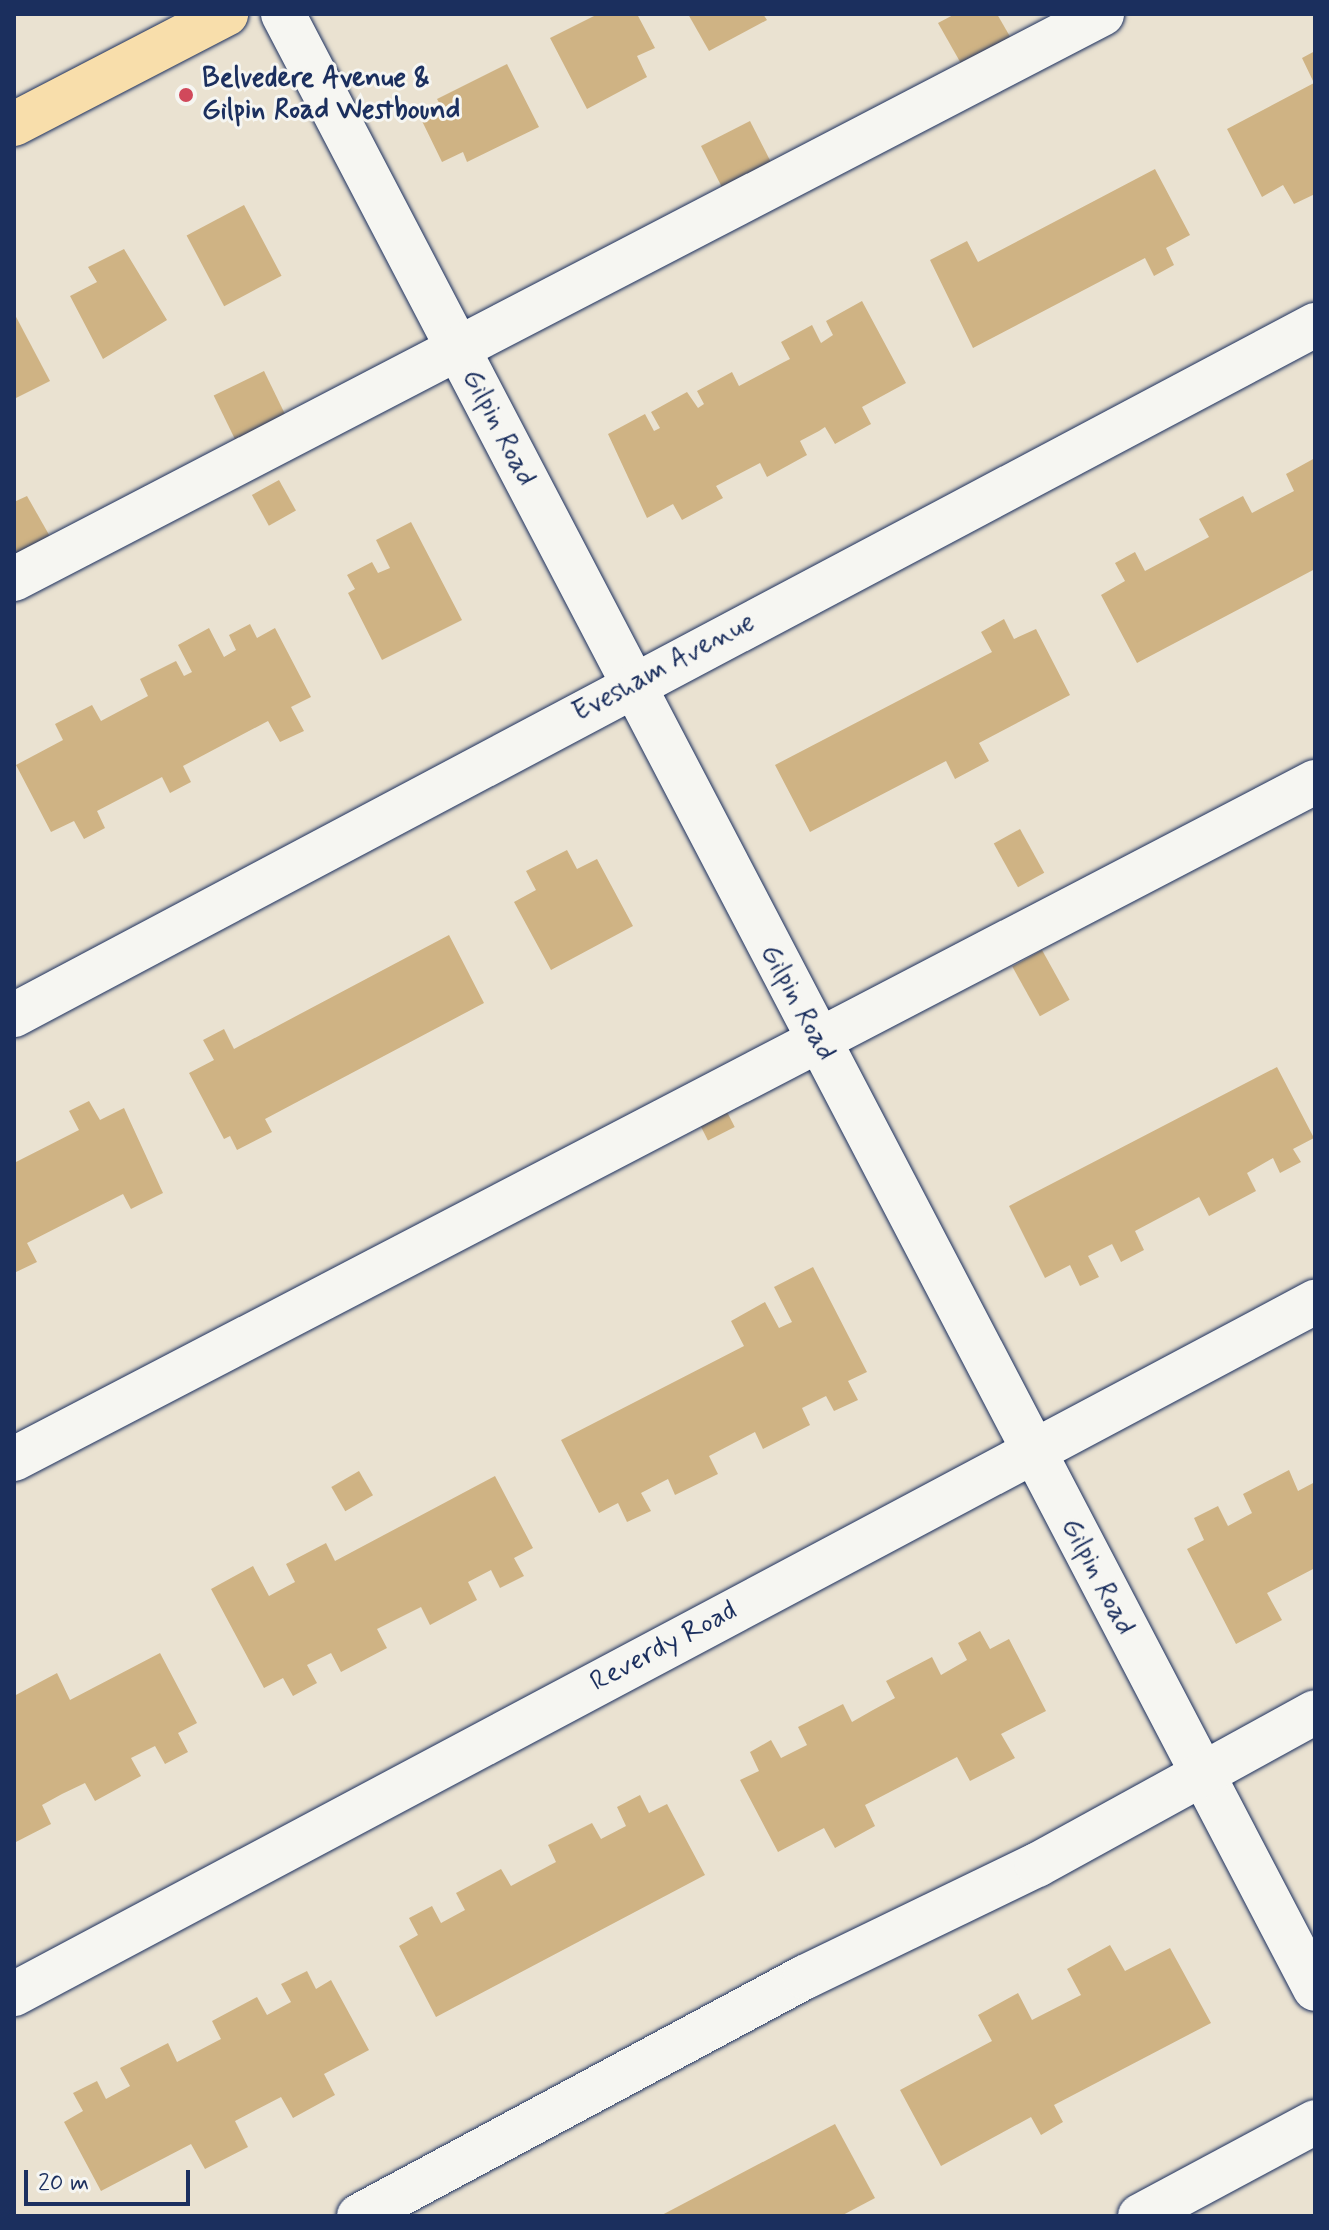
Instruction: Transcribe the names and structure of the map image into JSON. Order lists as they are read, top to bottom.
{
  "streets": {
    "street": ["Gilpin Road", "Evesham Avenue", "Reverdy Road"]
  },
  "crossings": [
    ["Gilpin Road", "Evesham Avenue"],
    ["Gilpin Road", "Reverdy Road"]
  ],
  "places": ["Belvedere Avenue & Gilpin Road Westbound"],
  "scale_bar": "20 m"
}
